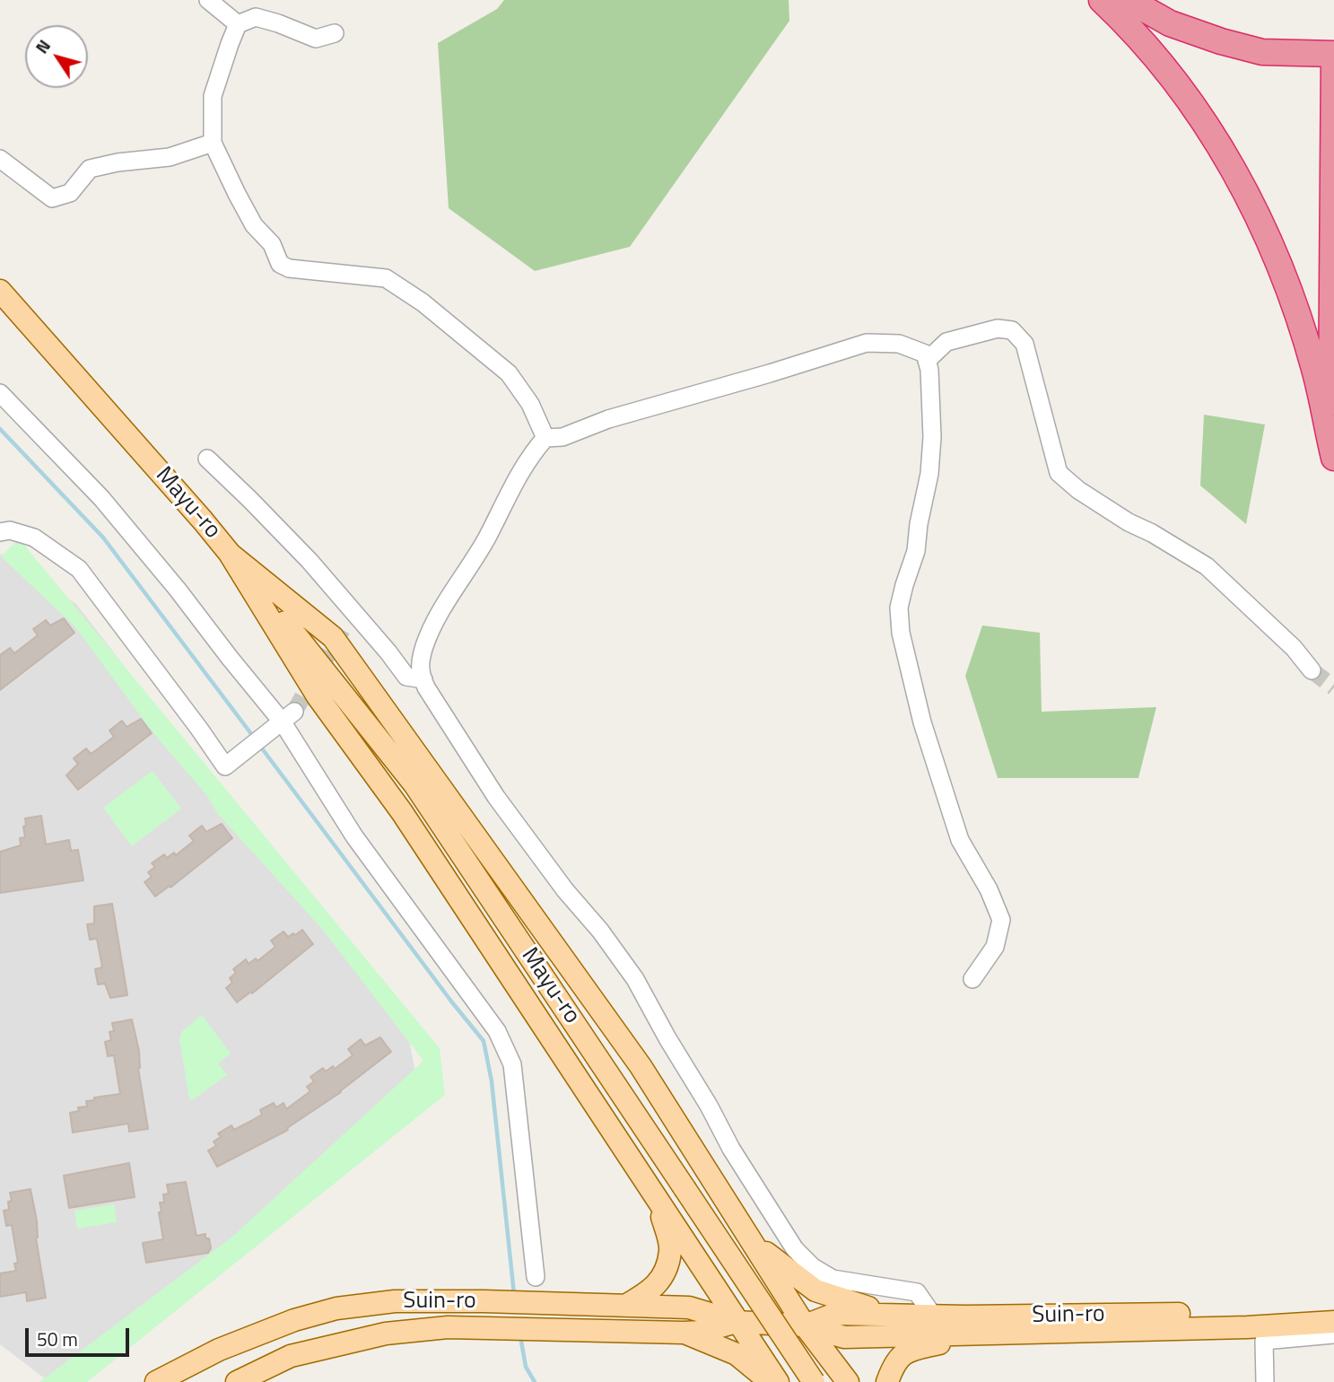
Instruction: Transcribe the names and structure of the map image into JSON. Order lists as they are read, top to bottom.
{
  "streets": {
    "main road": ["Mayu-ro", "Suin-ro"]
  },
  "scale_bar": "50 m",
  "north": "top left"
}
